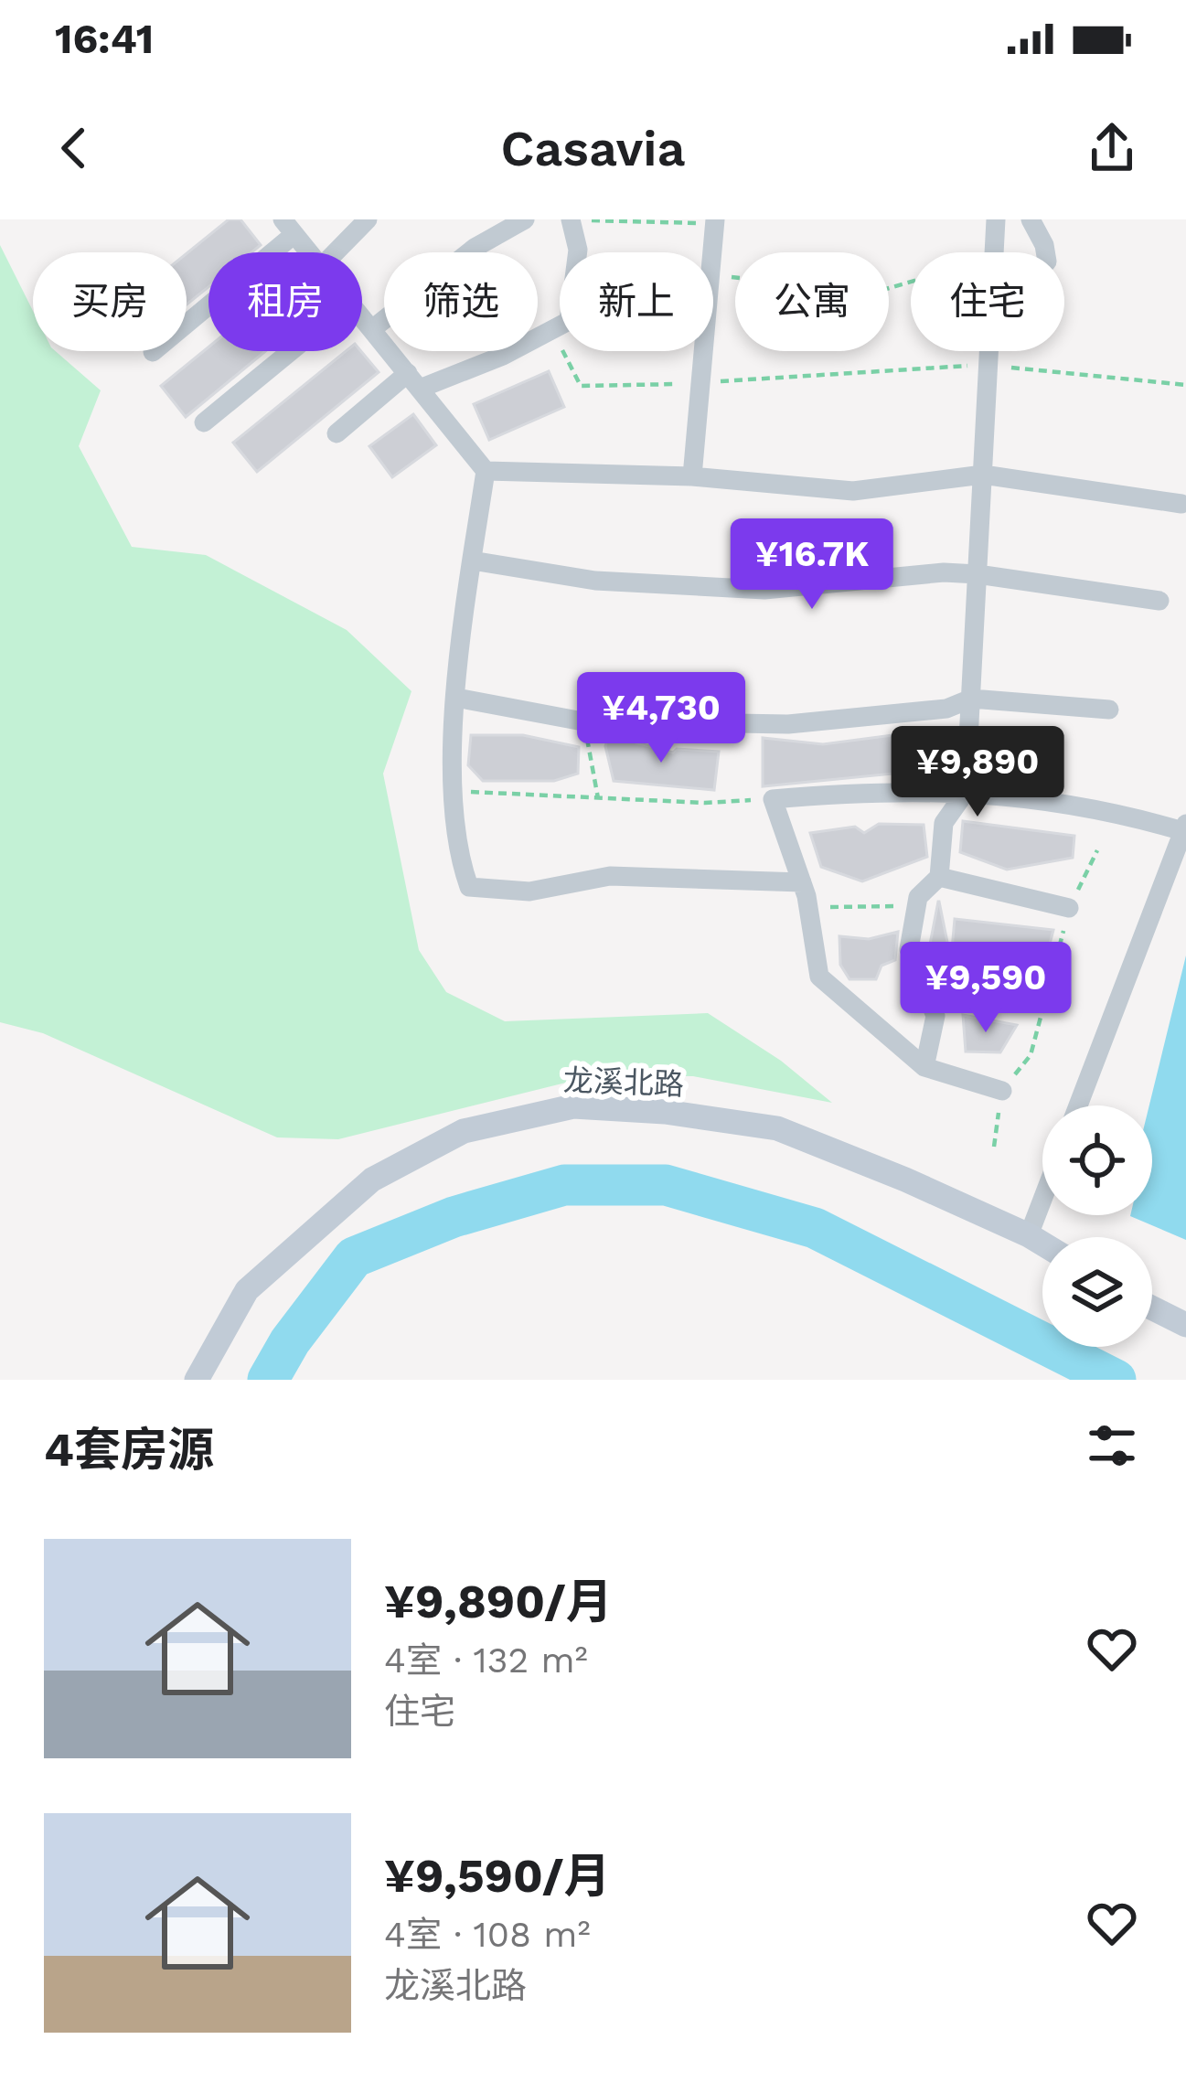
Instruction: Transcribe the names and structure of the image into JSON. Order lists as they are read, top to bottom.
{
  "streets": {
    "street": ["龙溪北路"]
  },
  "page": {
    "status": "16:41",
    "header": "Casavia",
    "chip": [
      "买房",
      "租房",
      "筛选",
      "新上",
      "公寓",
      "住宅"
    ],
    "price": [
      "¥16.7K",
      "¥4,730",
      "¥9,890",
      "¥9,590"
    ],
    "heading": "4套房源",
    "list": [
      {
        "name": "¥9,890/月",
        "note": "4室 · 132 m² · 住宅"
      },
      {
        "name": "¥9,590/月",
        "note": "4室 · 108 m² · 龙溪北路"
      }
    ]
  }
}
